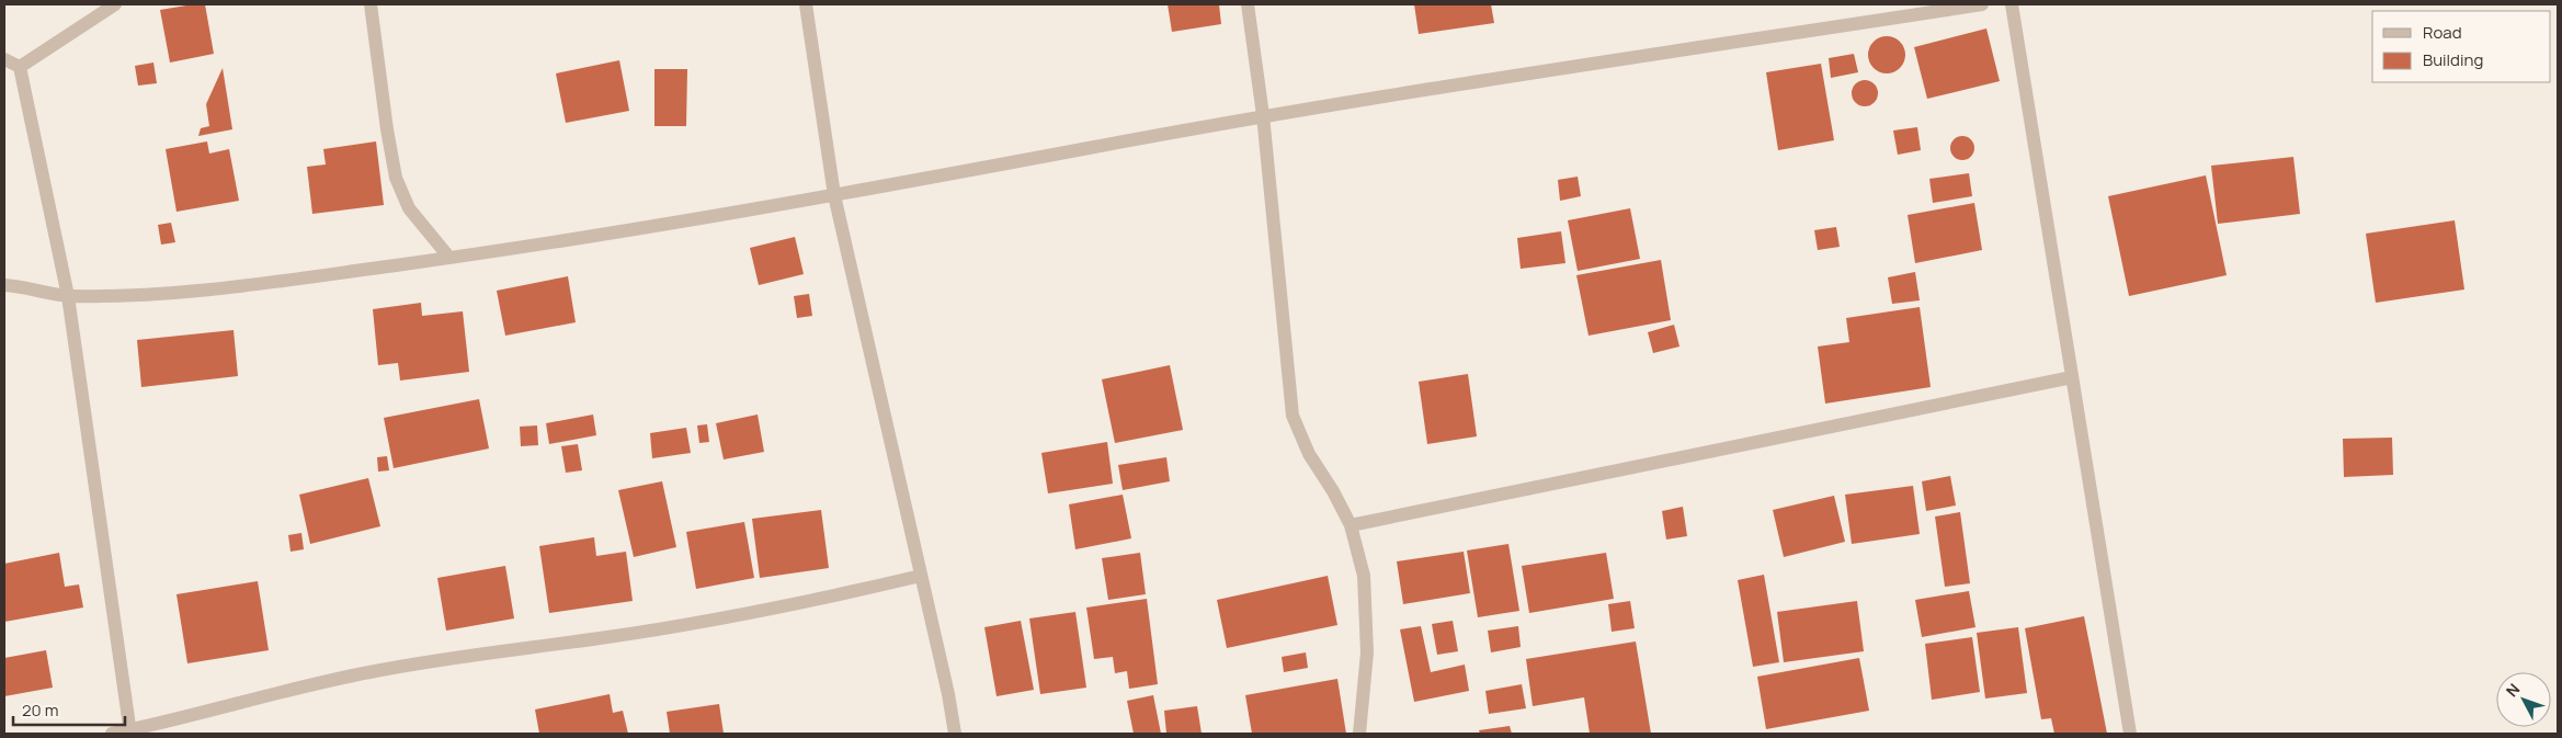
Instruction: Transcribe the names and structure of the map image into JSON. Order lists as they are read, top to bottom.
{
  "legend": ["Road", "Building"],
  "scale_bar": "20 m",
  "north": "top left"
}
